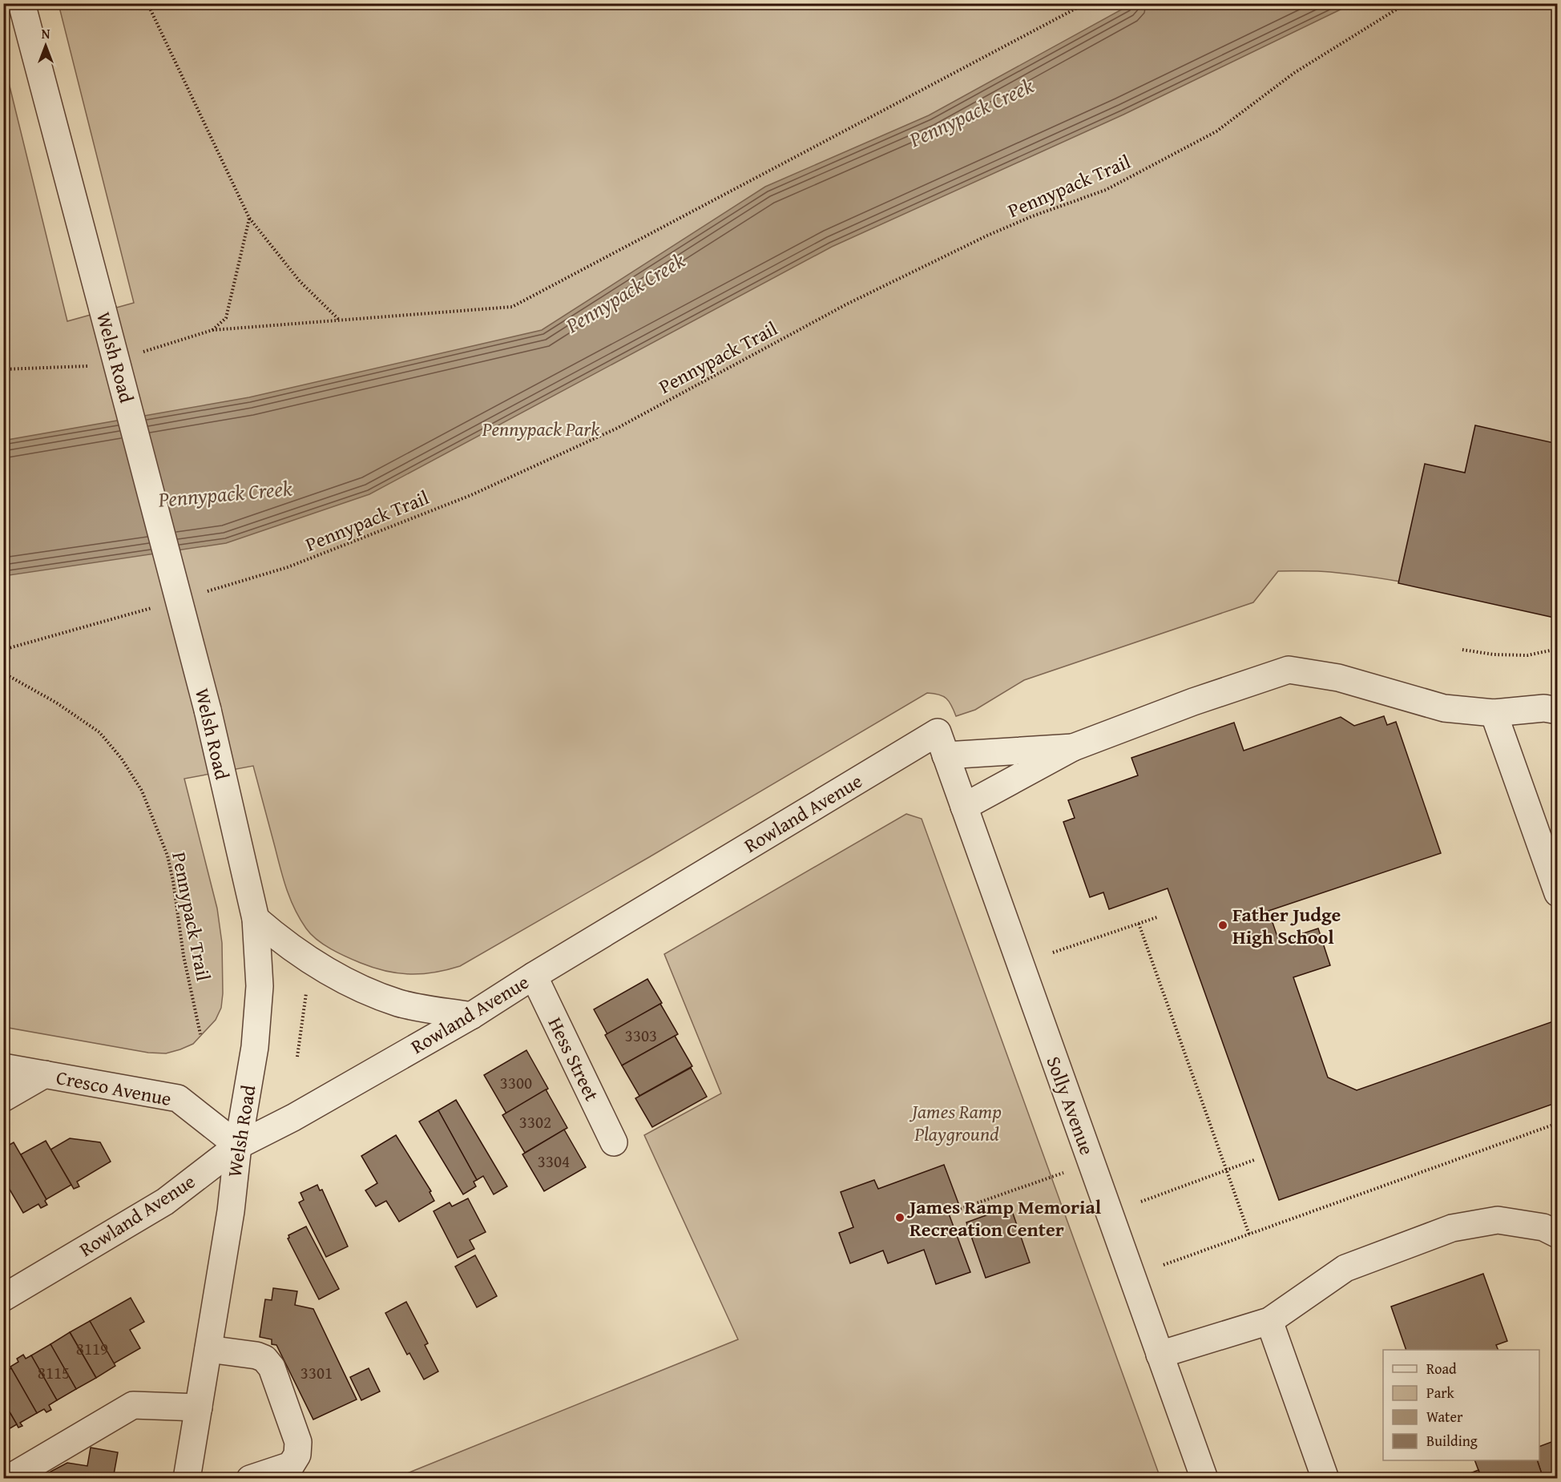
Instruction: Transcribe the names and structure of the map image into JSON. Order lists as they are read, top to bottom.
{
  "streets": {
    "street": [
      "Welsh Road",
      "Rowland Avenue",
      "Hess Street",
      "Cresco Avenue",
      "Solly Avenue"
    ],
    "path": ["Pennypack Trail"]
  },
  "crossings": [
    ["Welsh Road", "Rowland Avenue"],
    ["Welsh Road", "Cresco Avenue"],
    ["Rowland Avenue", "Hess Street"],
    ["Rowland Avenue", "Cresco Avenue"],
    ["Rowland Avenue", "Solly Avenue"]
  ],
  "water": ["Pennypack Creek"],
  "parks": ["Pennypack Park", "James Ramp Playground"],
  "places": ["Father Judge High School", "James Ramp Memorial Recreation Center"],
  "house_numbers": [
    "3303",
    "3300",
    "3302",
    "3304",
    "8119",
    "8115",
    "3301"
  ],
  "legend": [
    "Road",
    "Park",
    "Water",
    "Building"
  ],
  "north": "top"
}
